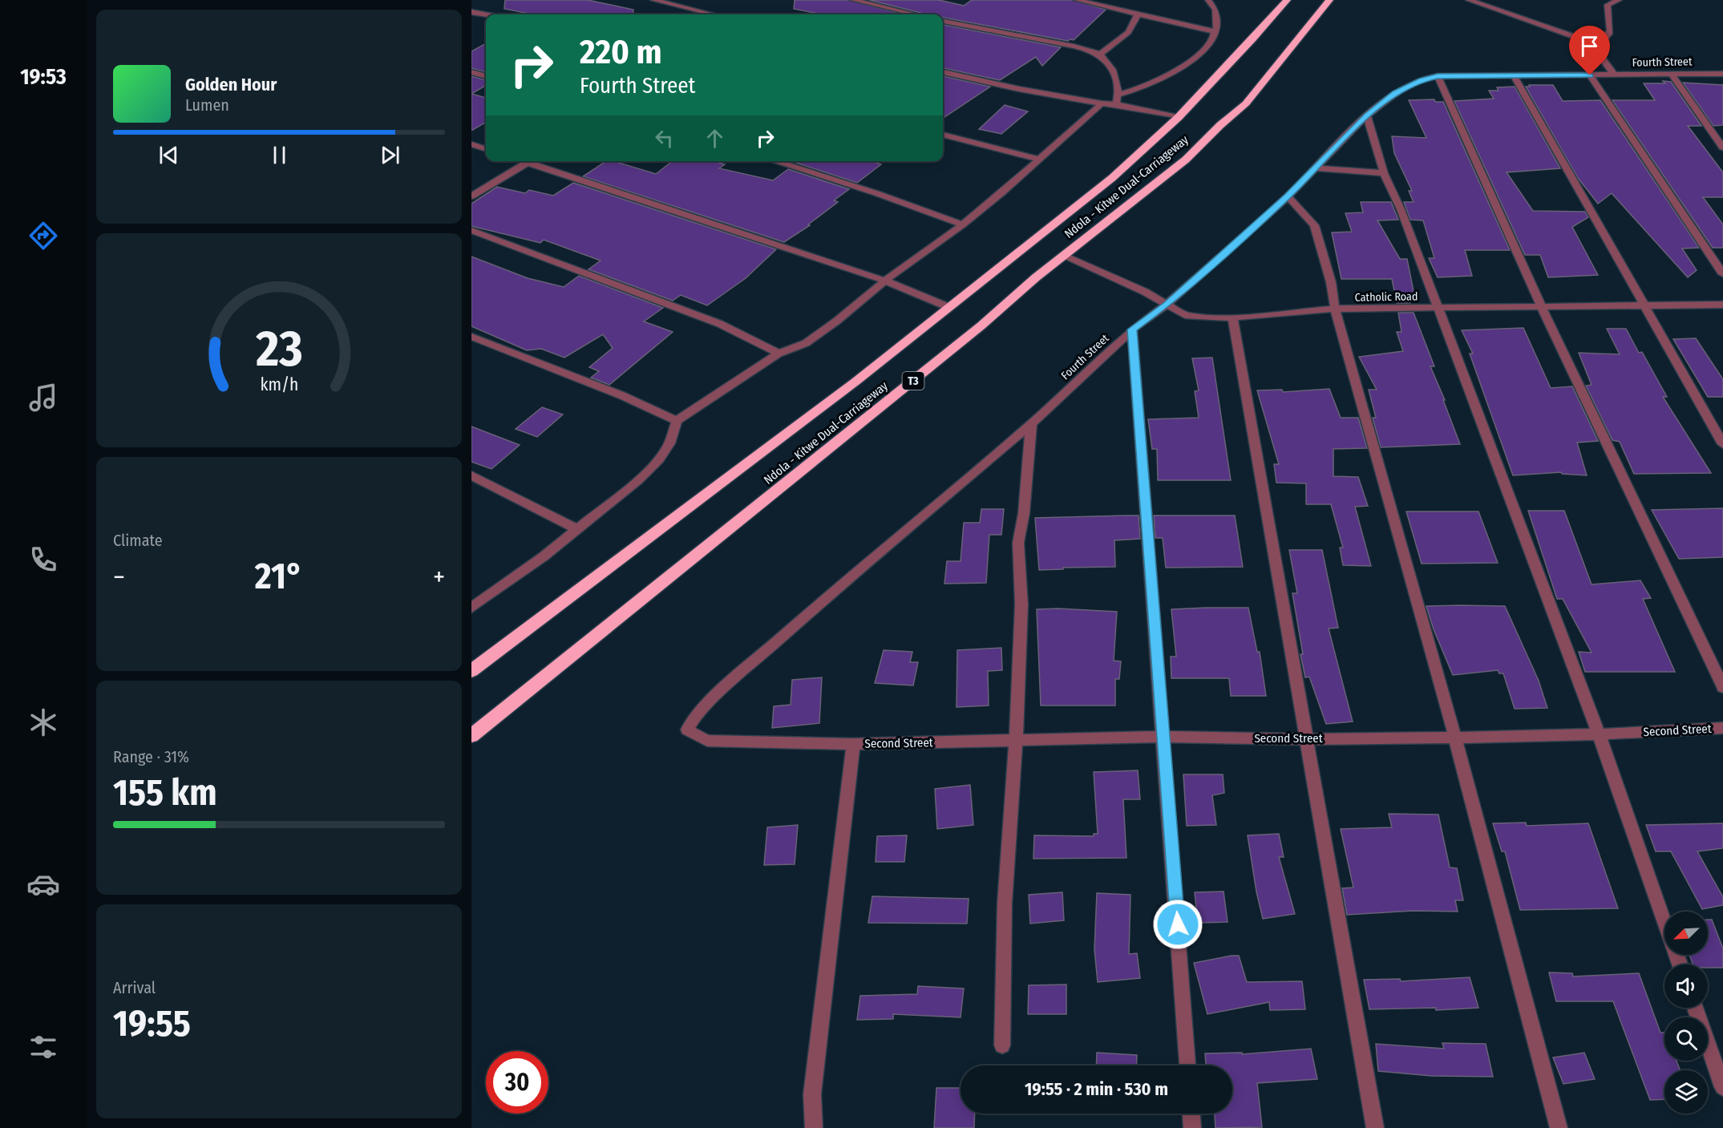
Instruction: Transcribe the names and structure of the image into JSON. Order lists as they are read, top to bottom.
{
  "streets": {
    "highway": ["Ndola - Kitwe Dual-Carriageway", "T3"],
    "street": ["Fourth Street", "Catholic Road", "Second Street"]
  },
  "crossings": [
    ["Fourth Street", "Catholic Road"],
    ["Fourth Street", "Second Street"],
    ["Ndola - Kitwe Dual-Carriageway", "Catholic Road"]
  ],
  "north": "bottom left",
  "page": {
    "tabs": "19:53",
    "turn": ["220 m", "Fourth Street"],
    "song": ["Golden Hour", "Lumen"],
    "tile": [
      "Climate",
      ["Range · 31%", "155 km"],
      ["Arrival", "19:55"]
    ],
    "heat": ["−", "21°", "+"],
    "limit": "30",
    "trip": "19:55 · 2 min · 530 m",
    "gauge": ["23", "km/h"]
  }
}
